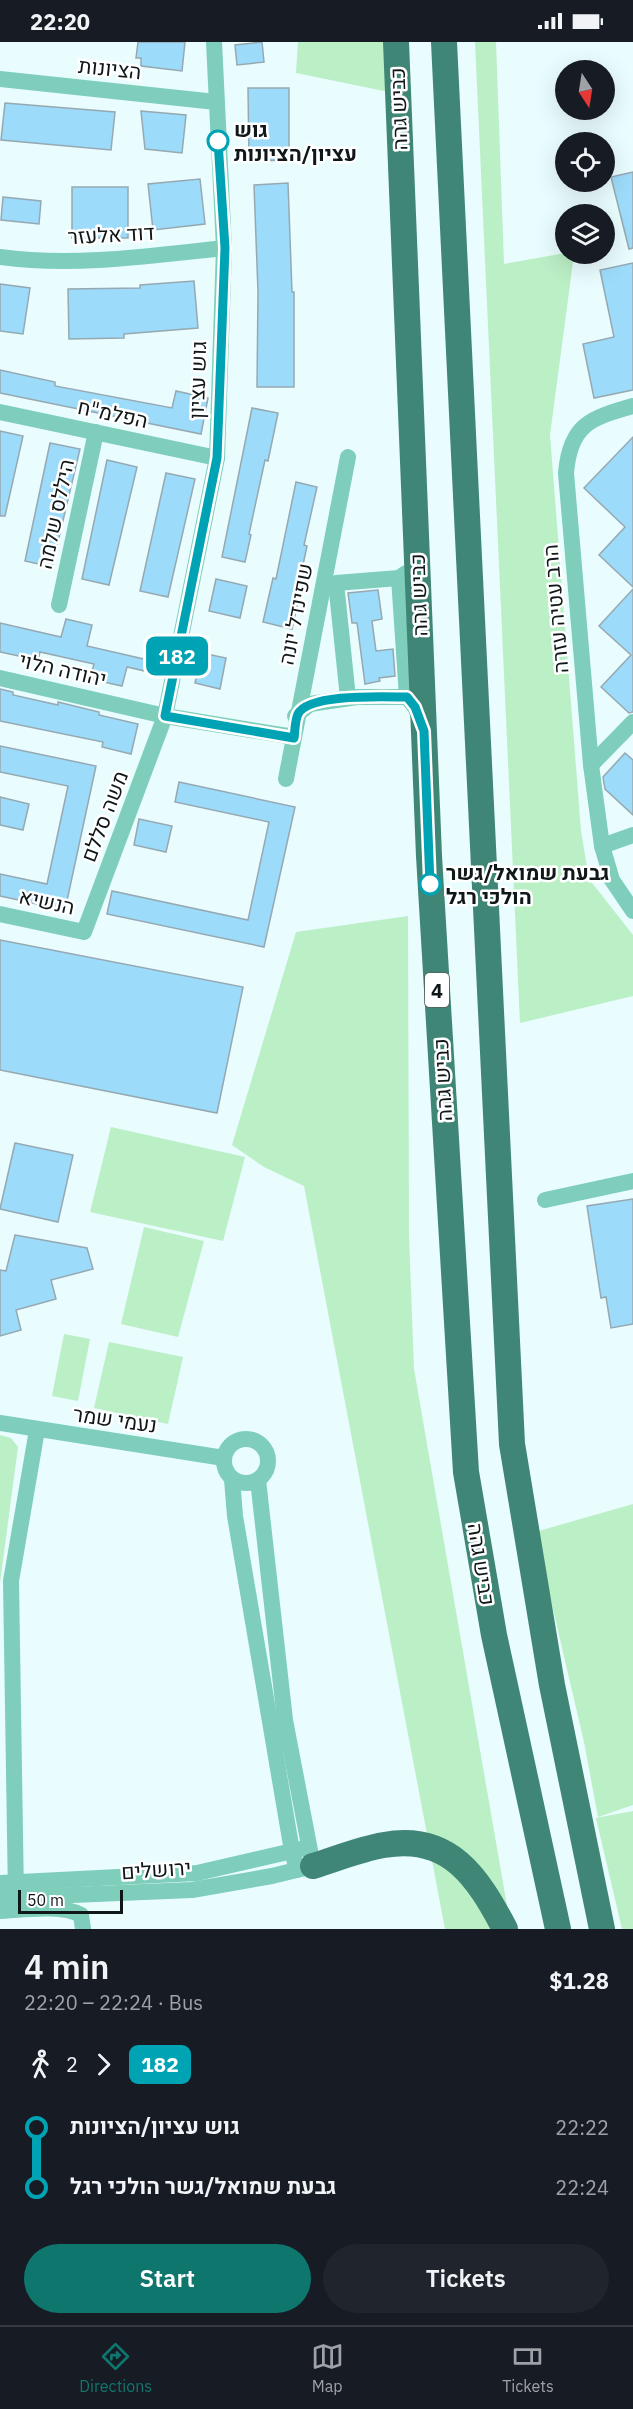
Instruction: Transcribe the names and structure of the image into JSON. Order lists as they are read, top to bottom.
{
  "streets": {
    "highway": ["כביש גהה", "4"],
    "street": [
      "הציונות",
      "דוד אלעזר",
      "גוש עציון",
      "הפלמ\"ח",
      "היללס שלמה",
      "הרב עטיה עזרה",
      "שפינדל יונה",
      "יהודה הלוי",
      "משה סללם",
      "הנשיא",
      "נעמי שמר",
      "ירושלים"
    ]
  },
  "crossings": [
    ["הציונות", "גוש עציון"],
    ["דוד אלעזר", "גוש עציון"],
    ["גוש עציון", "הפלמ\"ח"],
    ["גוש עציון", "יהודה הלוי"],
    ["גוש עציון", "משה סללם"],
    ["הפלמ\"ח", "היללס שלמה"],
    ["שפינדל יונה", "יהודה הלוי"],
    ["יהודה הלוי", "משה סללם"],
    ["משה סללם", "הנשיא"]
  ],
  "places": ["גוש עציון/הציונות", "גבעת שמואל/גשר הולכי רגל"],
  "lines": ["bus line 182"],
  "scale_bar": "50 m",
  "north": "bottom",
  "page": {
    "status": "22:20",
    "on_map": "182",
    "scale": "50 m",
    "heading": ["4 min", "22:20 – 22:24 · Bus", "$1.28"],
    "legs": ["2", "182"],
    "list": [
      {
        "name": "גוש עציון/הציונות",
        "value": "22:22"
      },
      {
        "name": "גבעת שמואל/גשר הולכי רגל",
        "value": "22:24"
      }
    ],
    "buttons": ["Start", "Tickets"],
    "tabs": ["Directions", "Map", "Tickets"]
  }
}
